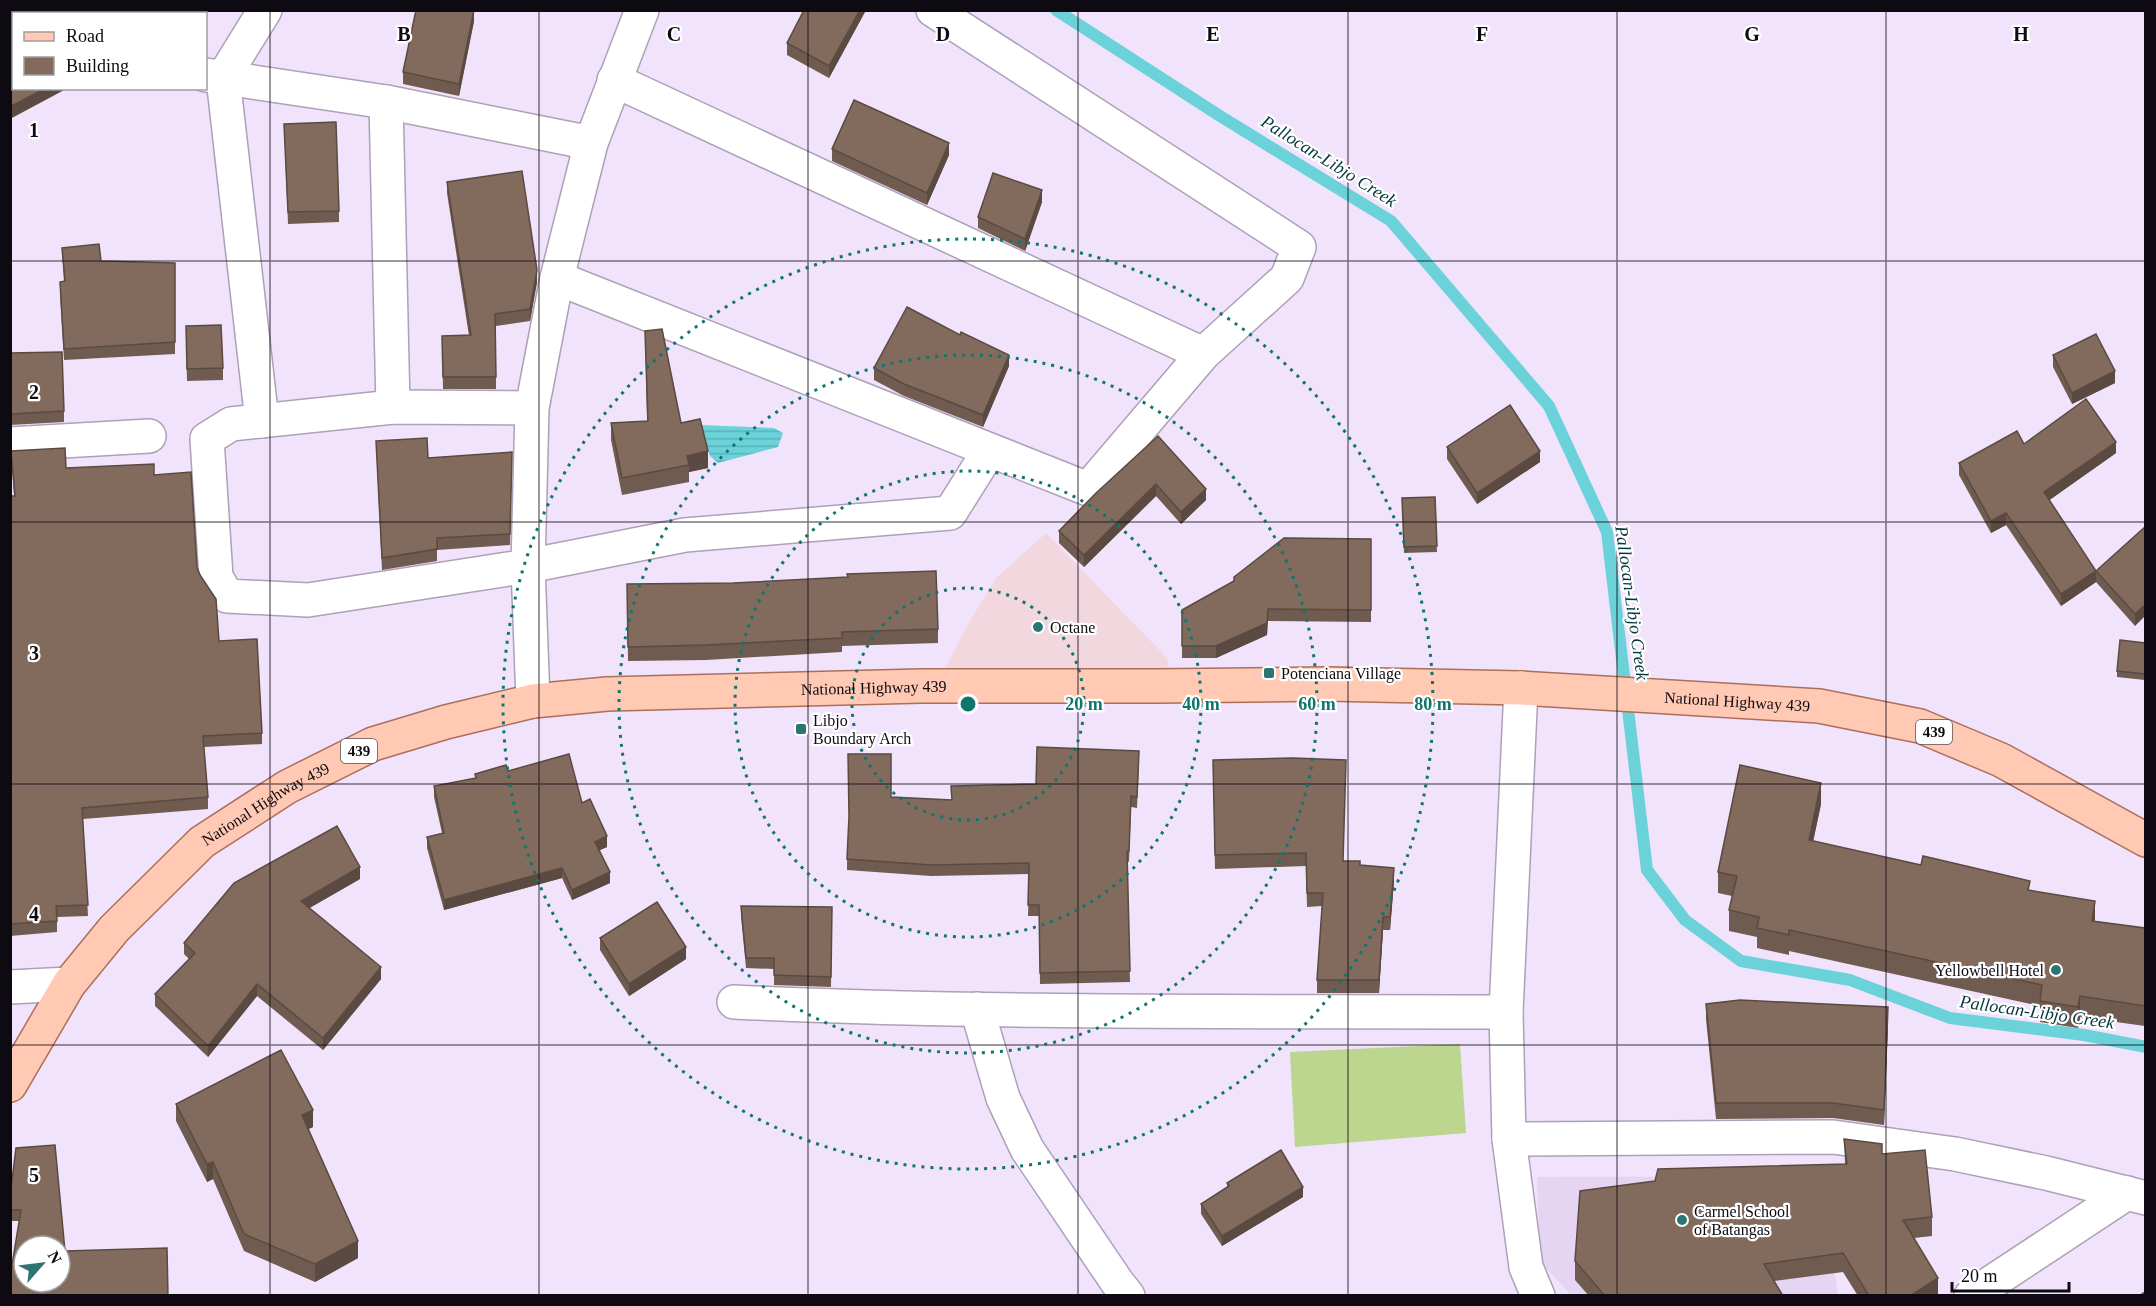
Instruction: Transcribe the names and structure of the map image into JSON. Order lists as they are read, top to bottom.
{
  "streets": {
    "main road": ["National Highway 439", "439"]
  },
  "water": ["Pallocan-Libjo Creek"],
  "places": {
    "other": ["Octane", "Yellowbell Hotel", "Carmel School of Batangas"],
    "transit": ["Potenciana Village", "Libjo Boundary Arch"]
  },
  "legend": ["Road", "Building"],
  "scale_bar": "20 m",
  "north": "top right",
  "grid": {
    "columns": [
      "B",
      "C",
      "D",
      "E",
      "F",
      "G",
      "H"
    ],
    "rows": [
      "1",
      "2",
      "3",
      "4",
      "5"
    ]
  },
  "rings": [
    "20 m",
    "40 m",
    "60 m",
    "80 m"
  ]
}
